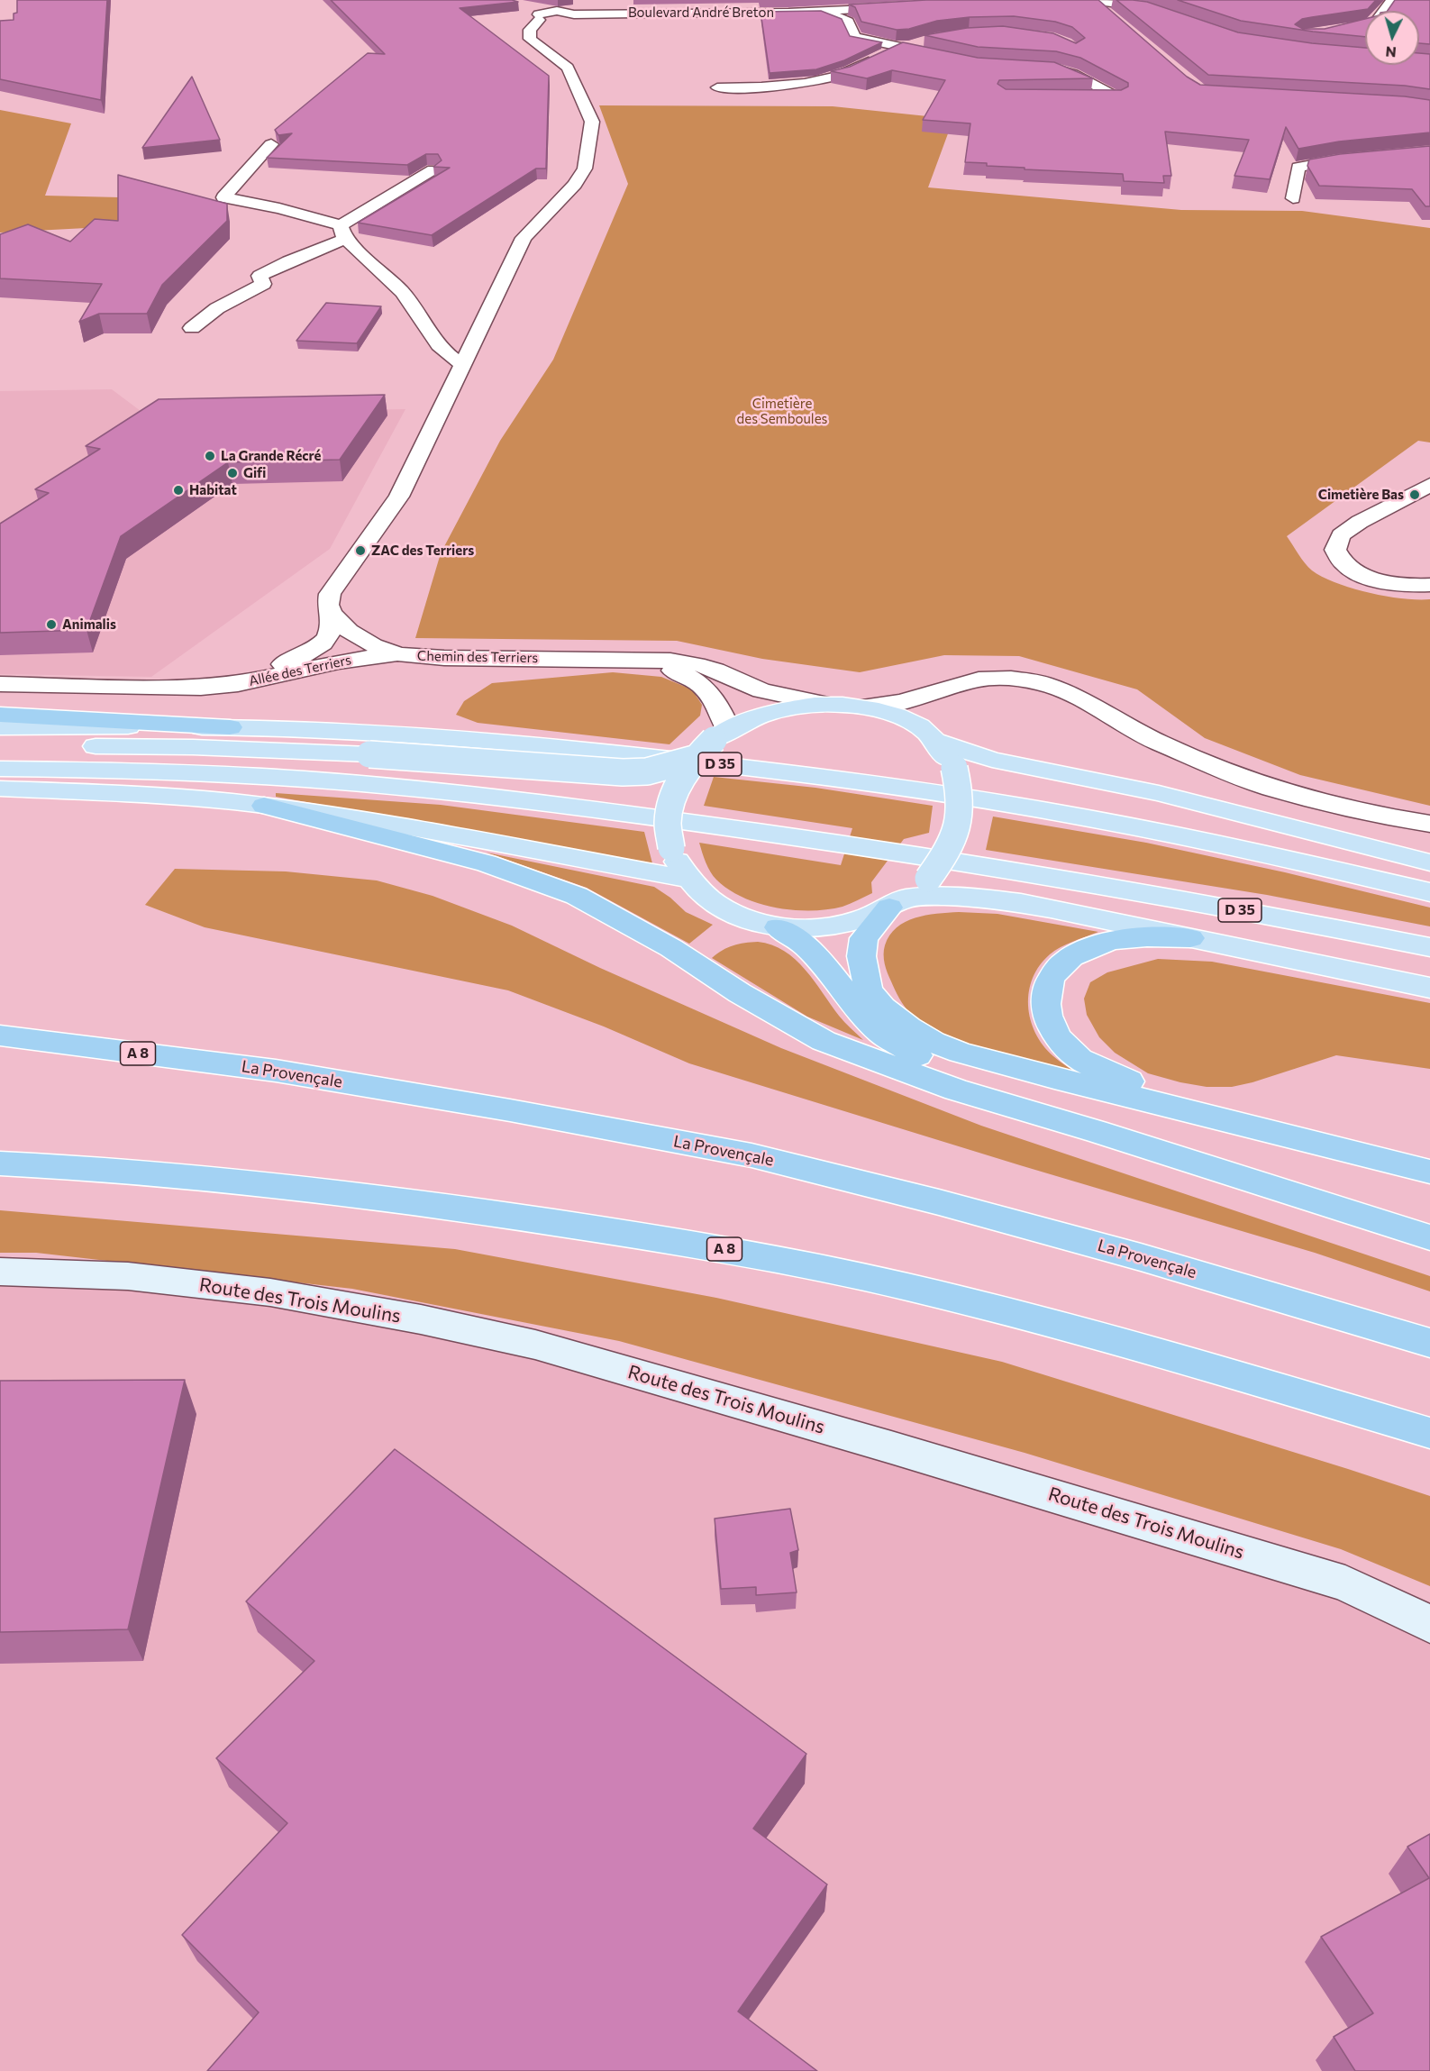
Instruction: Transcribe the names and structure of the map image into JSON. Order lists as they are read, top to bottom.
{
  "streets": {
    "highway": ["A 8", "La Provençale"],
    "main road": ["D 35"],
    "street": [
      "Boulevard André Breton",
      "Chemin des Terriers",
      "Allée des Terriers",
      "Route des Trois Moulins"
    ]
  },
  "crossings": [
    ["Chemin des Terriers", "Allée des Terriers"]
  ],
  "parks": ["Cimetière des Semboules"],
  "places": [
    "La Grande Récré",
    "Gifi",
    "Habitat",
    "Cimetière Bas",
    "ZAC des Terriers",
    "Animalis"
  ],
  "north": "bottom"
}
